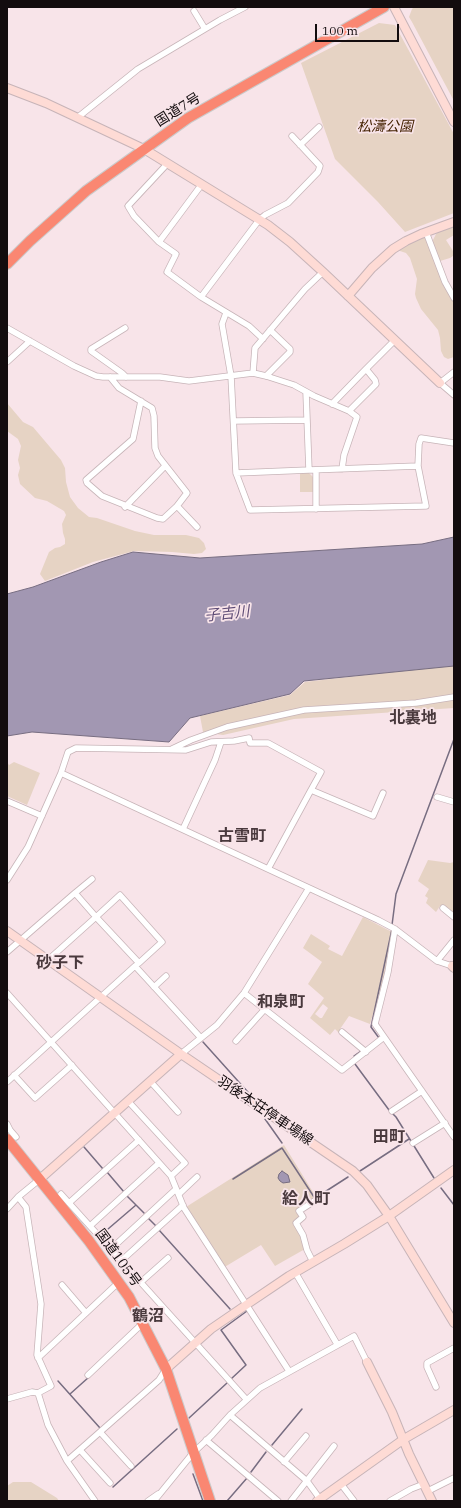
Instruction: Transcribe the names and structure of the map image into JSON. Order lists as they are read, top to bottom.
{
  "streets": {
    "highway": ["国道7号", "国道105号"],
    "street": ["羽後本荘停車場線"]
  },
  "districts": [
    "北裏地",
    "古雪町",
    "砂子下",
    "和泉町",
    "田町",
    "給人町",
    "鶴沼"
  ],
  "water": ["子吉川"],
  "parks": ["松濤公園"],
  "scale_bar": "100 m"
}
